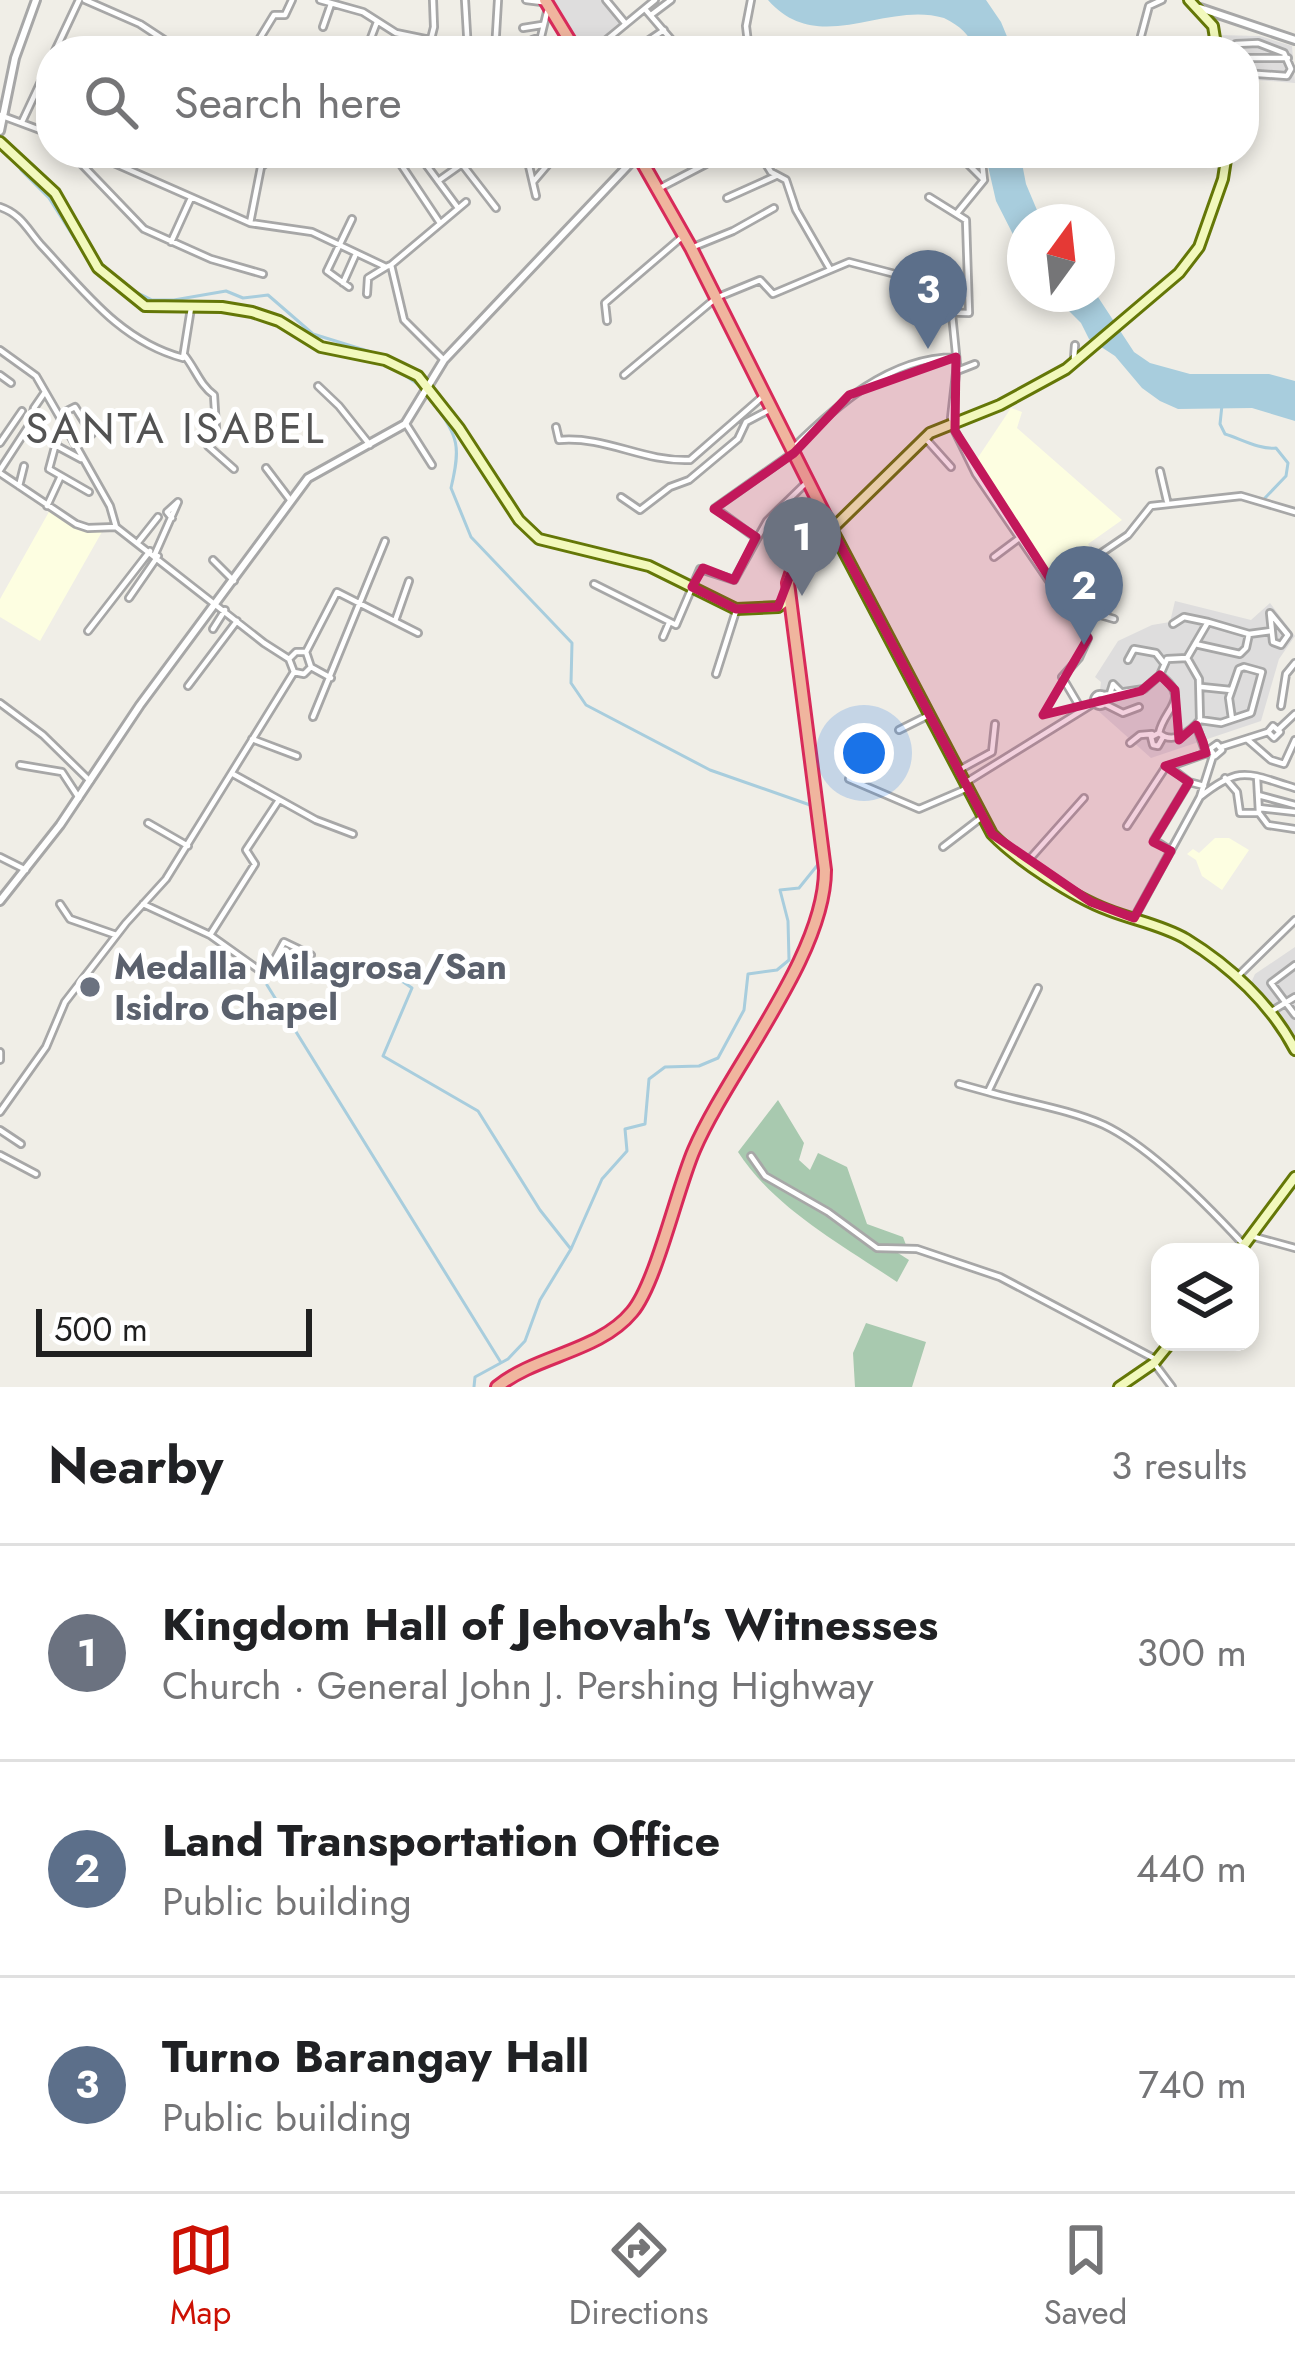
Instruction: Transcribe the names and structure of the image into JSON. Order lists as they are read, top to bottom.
{
  "districts": ["SANTA ISABEL"],
  "places": ["Medalla Milagrosa/San Isidro Chapel"],
  "scale_bar": "500 m",
  "north": "top",
  "page": {
    "search": "Search here",
    "pins": ["3", "1", "2"],
    "scale": "500 m",
    "heading": ["Nearby", "3 results"],
    "list": [
      {
        "mark": "1",
        "name": "Kingdom Hall of Jehovah's Witnesses",
        "note": "Church · General John J. Pershing Highway",
        "value": "300 m"
      },
      {
        "mark": "2",
        "name": "Land Transportation Office",
        "note": "Public building",
        "value": "440 m"
      },
      {
        "mark": "3",
        "name": "Turno Barangay Hall",
        "note": "Public building",
        "value": "740 m"
      }
    ],
    "nav": ["Map", "Directions", "Saved"]
  }
}
